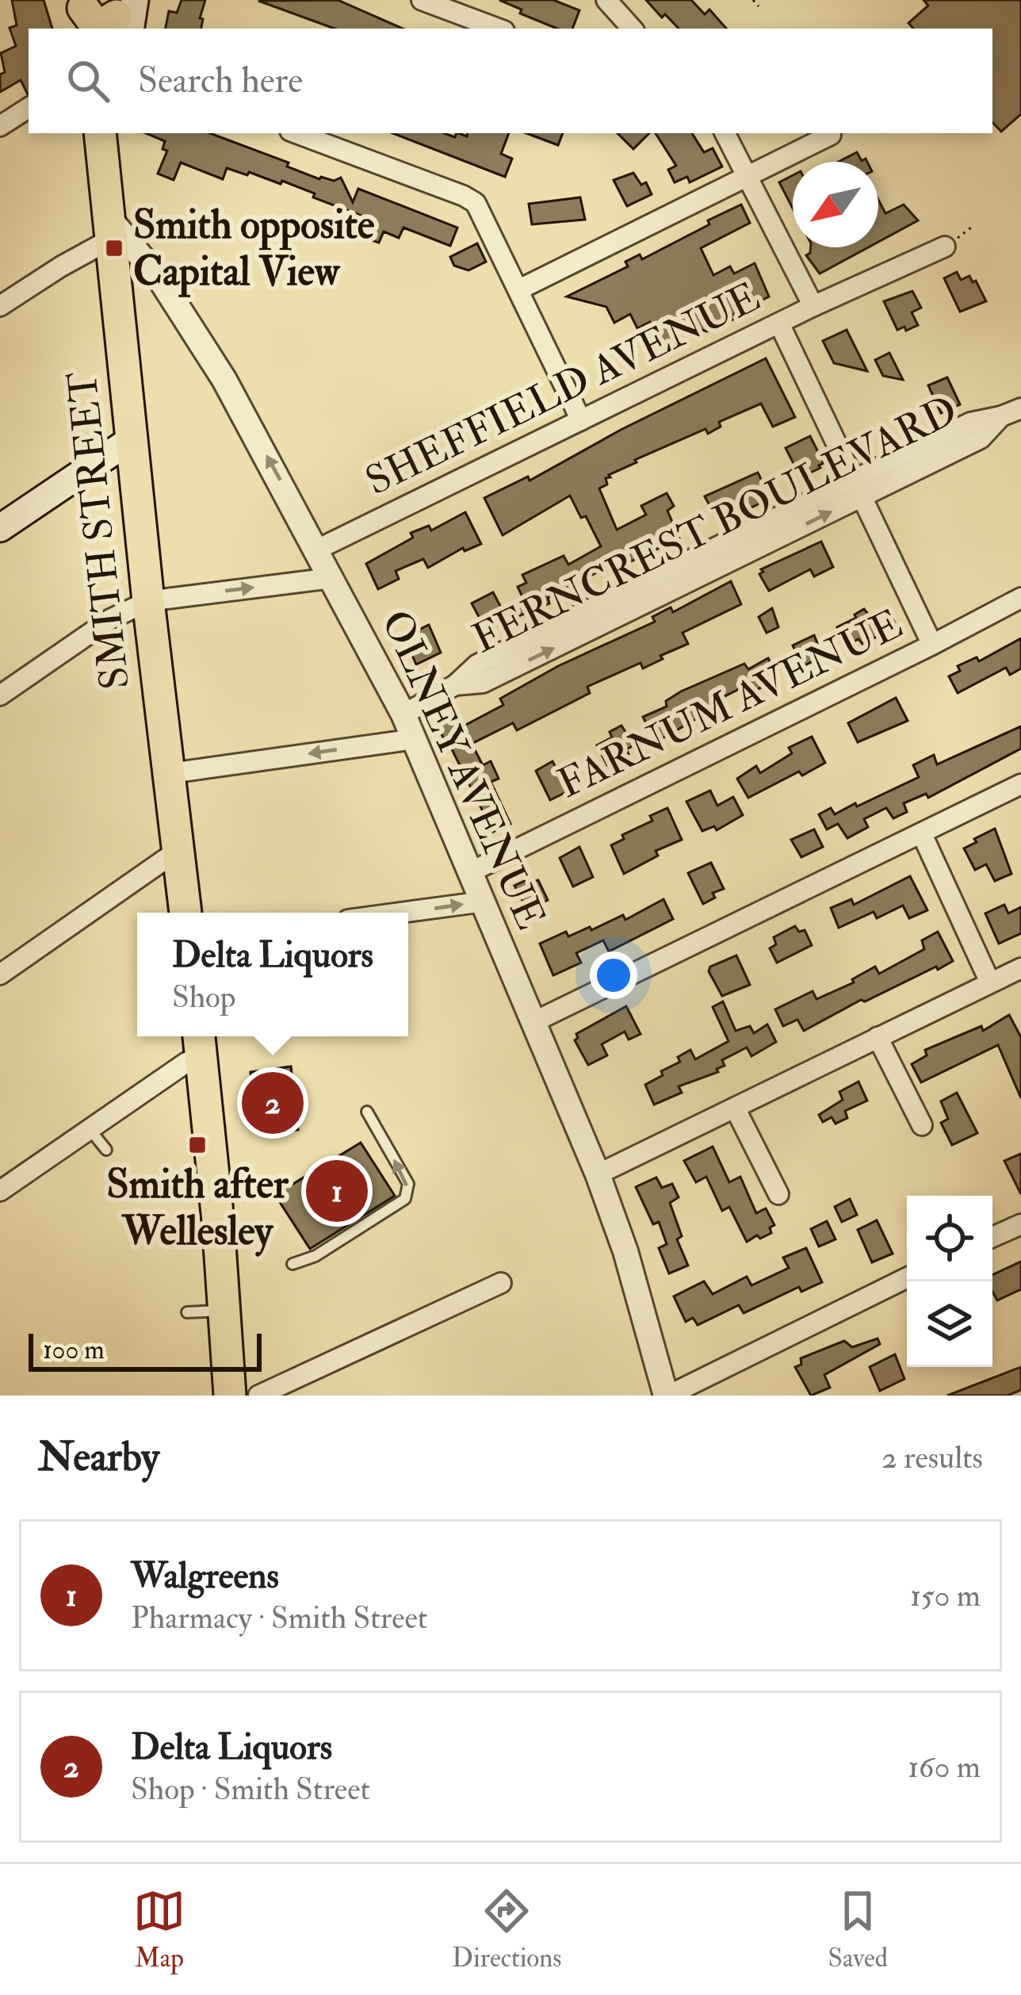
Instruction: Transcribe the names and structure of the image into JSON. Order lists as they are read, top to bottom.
{
  "streets": {
    "main road": ["SMITH STREET"],
    "street": [
      "SHEFFIELD AVENUE",
      "FERNCREST BOULEVARD",
      "FARNUM AVENUE",
      "OLNEY AVENUE"
    ]
  },
  "crossings": [
    ["SHEFFIELD AVENUE", "OLNEY AVENUE"],
    ["FERNCREST BOULEVARD", "OLNEY AVENUE"],
    ["SMITH STREET", "OLNEY AVENUE"],
    ["FARNUM AVENUE", "OLNEY AVENUE"]
  ],
  "places": {
    "transit": ["Smith opposite Capital View", "Smith after Wellesley"]
  },
  "scale_bar": "100 m",
  "north": "bottom left",
  "page": {
    "search": "Search here",
    "popup": ["Delta Liquors", "Shop"],
    "pins": ["2", "1"],
    "scale": "100 m",
    "heading": ["Nearby", "2 results"],
    "list": [
      {
        "mark": "1",
        "name": "Walgreens",
        "note": "Pharmacy · Smith Street",
        "value": "150 m"
      },
      {
        "mark": "2",
        "name": "Delta Liquors",
        "note": "Shop · Smith Street",
        "value": "160 m"
      }
    ],
    "nav": ["Map", "Directions", "Saved"]
  }
}
